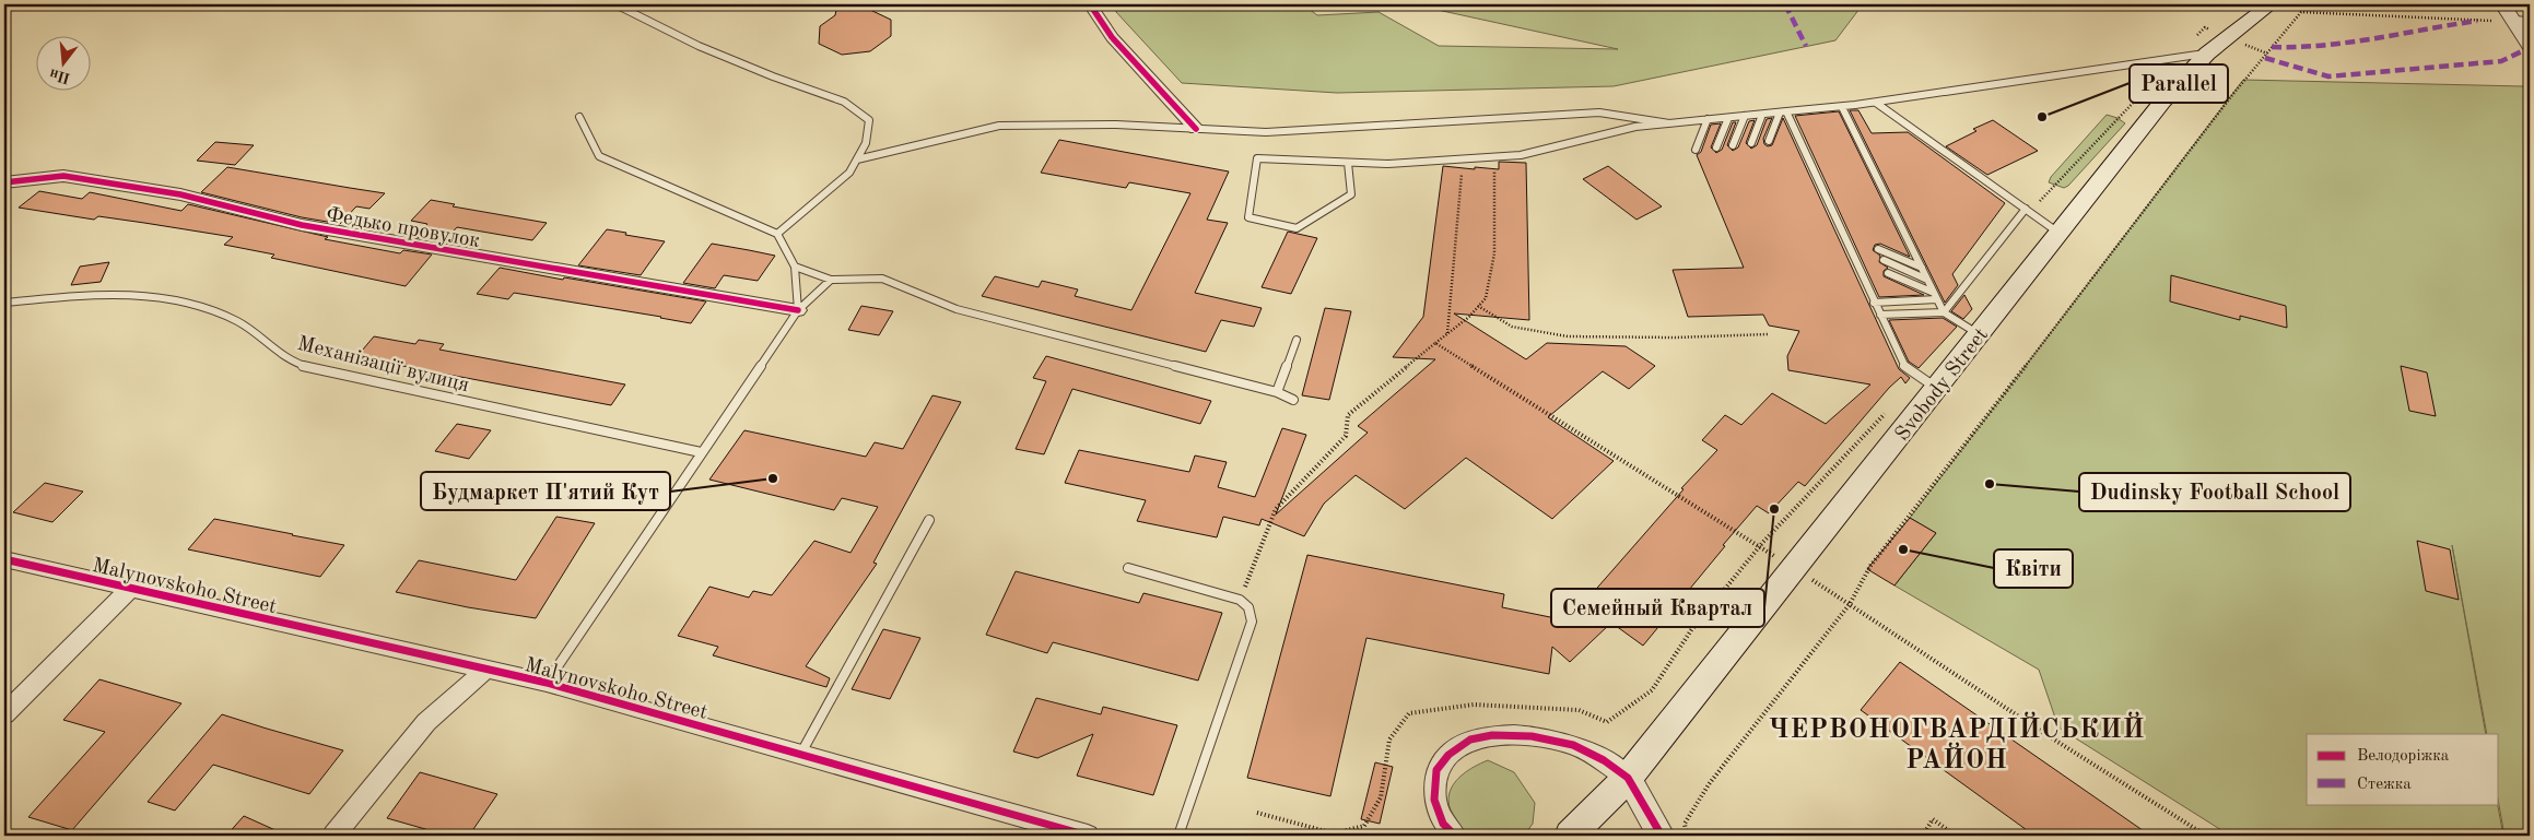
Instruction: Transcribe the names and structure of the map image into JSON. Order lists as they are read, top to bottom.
{
  "streets": {
    "main road": ["Svobody Street"],
    "street": ["Федько провулок", "Malynovskoho Street"],
    "lane": ["Механізації вулиця"]
  },
  "districts": ["ЧЕРВОНОГВАРДІЙСЬКИЙ РАЙОН"],
  "places": [
    "Parallel",
    "Будмаркет П'ятий Кут",
    "Dudinsky Football School",
    "Семейный Квартал",
    "Квіти"
  ],
  "legend": ["Велодоріжка", "Стежка"],
  "north": "bottom"
}
